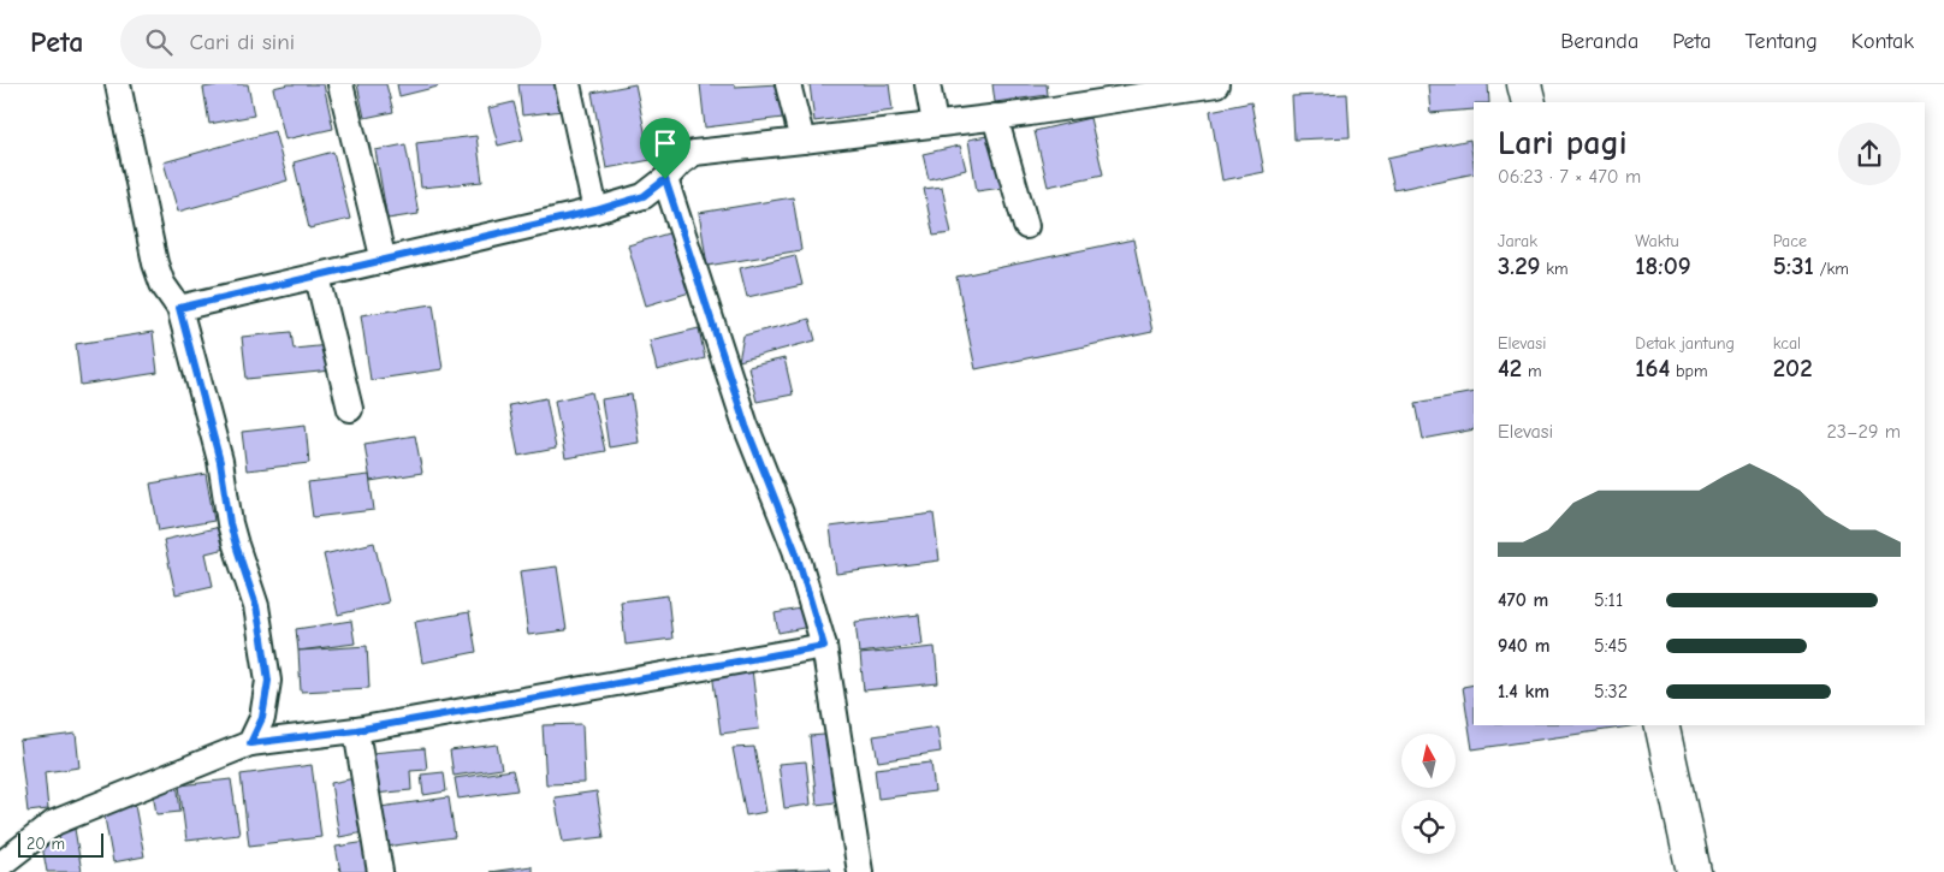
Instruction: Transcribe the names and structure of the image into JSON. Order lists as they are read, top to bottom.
{
  "scale_bar": "20 m",
  "north": "top",
  "page": {
    "header": "Peta",
    "search": "Cari di sini",
    "nav": [
      "Beranda",
      "Peta",
      "Tentang",
      "Kontak"
    ],
    "heading": ["Lari pagi", "06:23 · 7 × 470 m"],
    "stats": [
      ["Jarak", "3.29 km"],
      ["Waktu", "18:09"],
      ["Pace", "5:31 /km"],
      ["Elevasi", "42 m"],
      ["Detak jantung", "164 bpm"],
      ["kcal", "202"]
    ],
    "chart": ["Elevasi", "23–29 m"],
    "list": [
      {
        "name": "470 m",
        "note": "5:11"
      },
      {
        "name": "940 m",
        "note": "5:45"
      },
      {
        "name": "1.4 km",
        "note": "5:32"
      }
    ],
    "scale": "20 m"
  }
}
